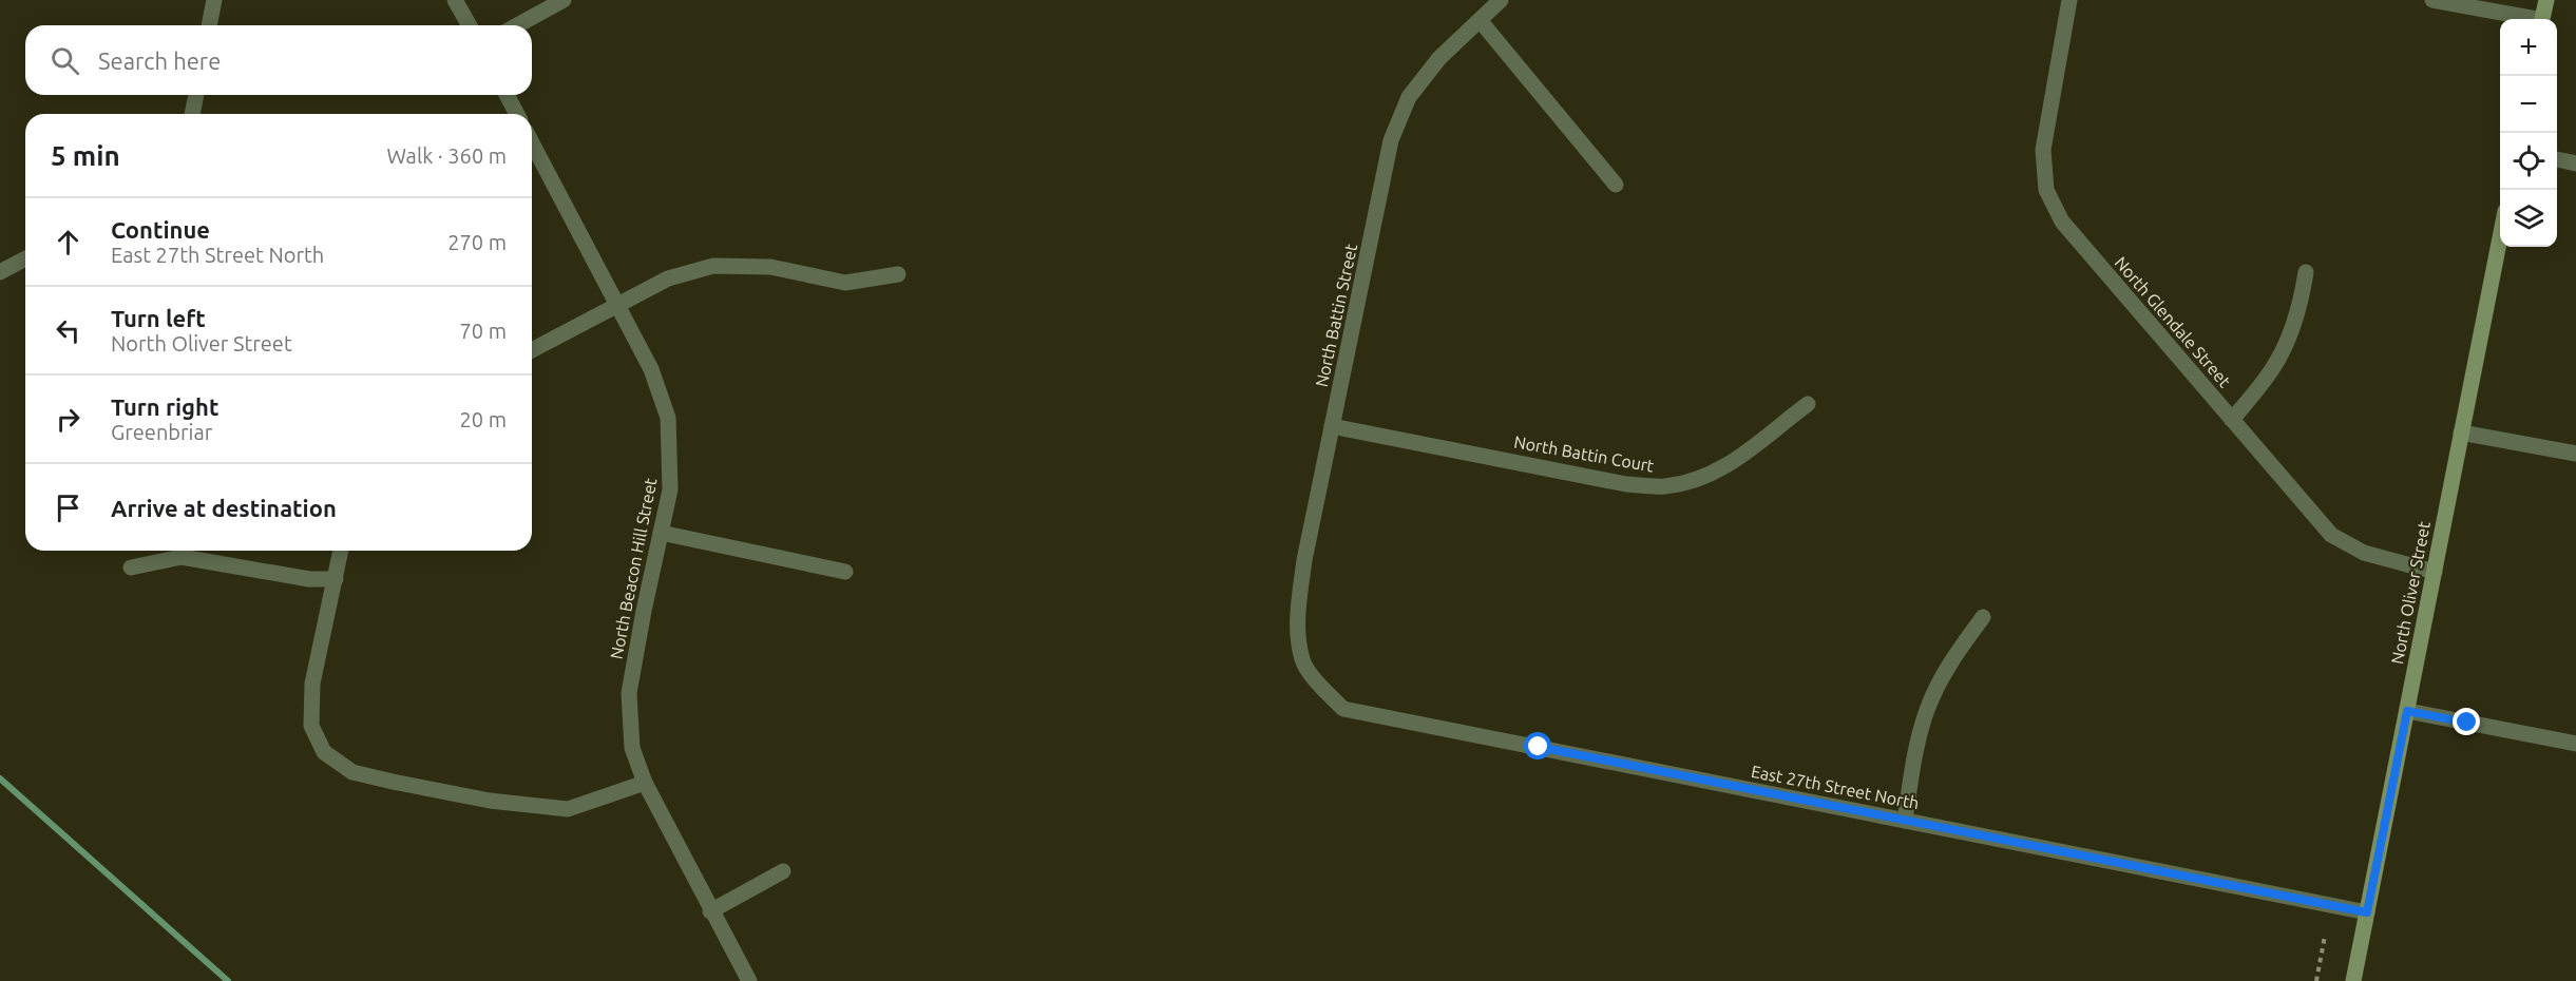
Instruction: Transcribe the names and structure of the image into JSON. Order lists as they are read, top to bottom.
{
  "streets": {
    "main road": ["North Oliver Street"],
    "street": [
      "North Battin Street",
      "North Glendale Street",
      "North Battin Court",
      "North Beacon Hill Street",
      "East 27th Street North"
    ]
  },
  "crossings": [
    ["North Battin Street", "North Battin Court"],
    ["North Battin Street", "East 27th Street North"],
    ["North Glendale Street", "North Oliver Street"],
    ["North Oliver Street", "East 27th Street North"]
  ],
  "page": {
    "map_buttons": ["+", "−"],
    "search": "Search here",
    "heading": ["5 min", "Walk · 360 m"],
    "list": [
      ["Continue", "East 27th Street North", "270 m"],
      ["Turn left", "North Oliver Street", "70 m"],
      ["Turn right", "Greenbriar", "20 m"],
      "Arrive at destination"
    ]
  }
}
